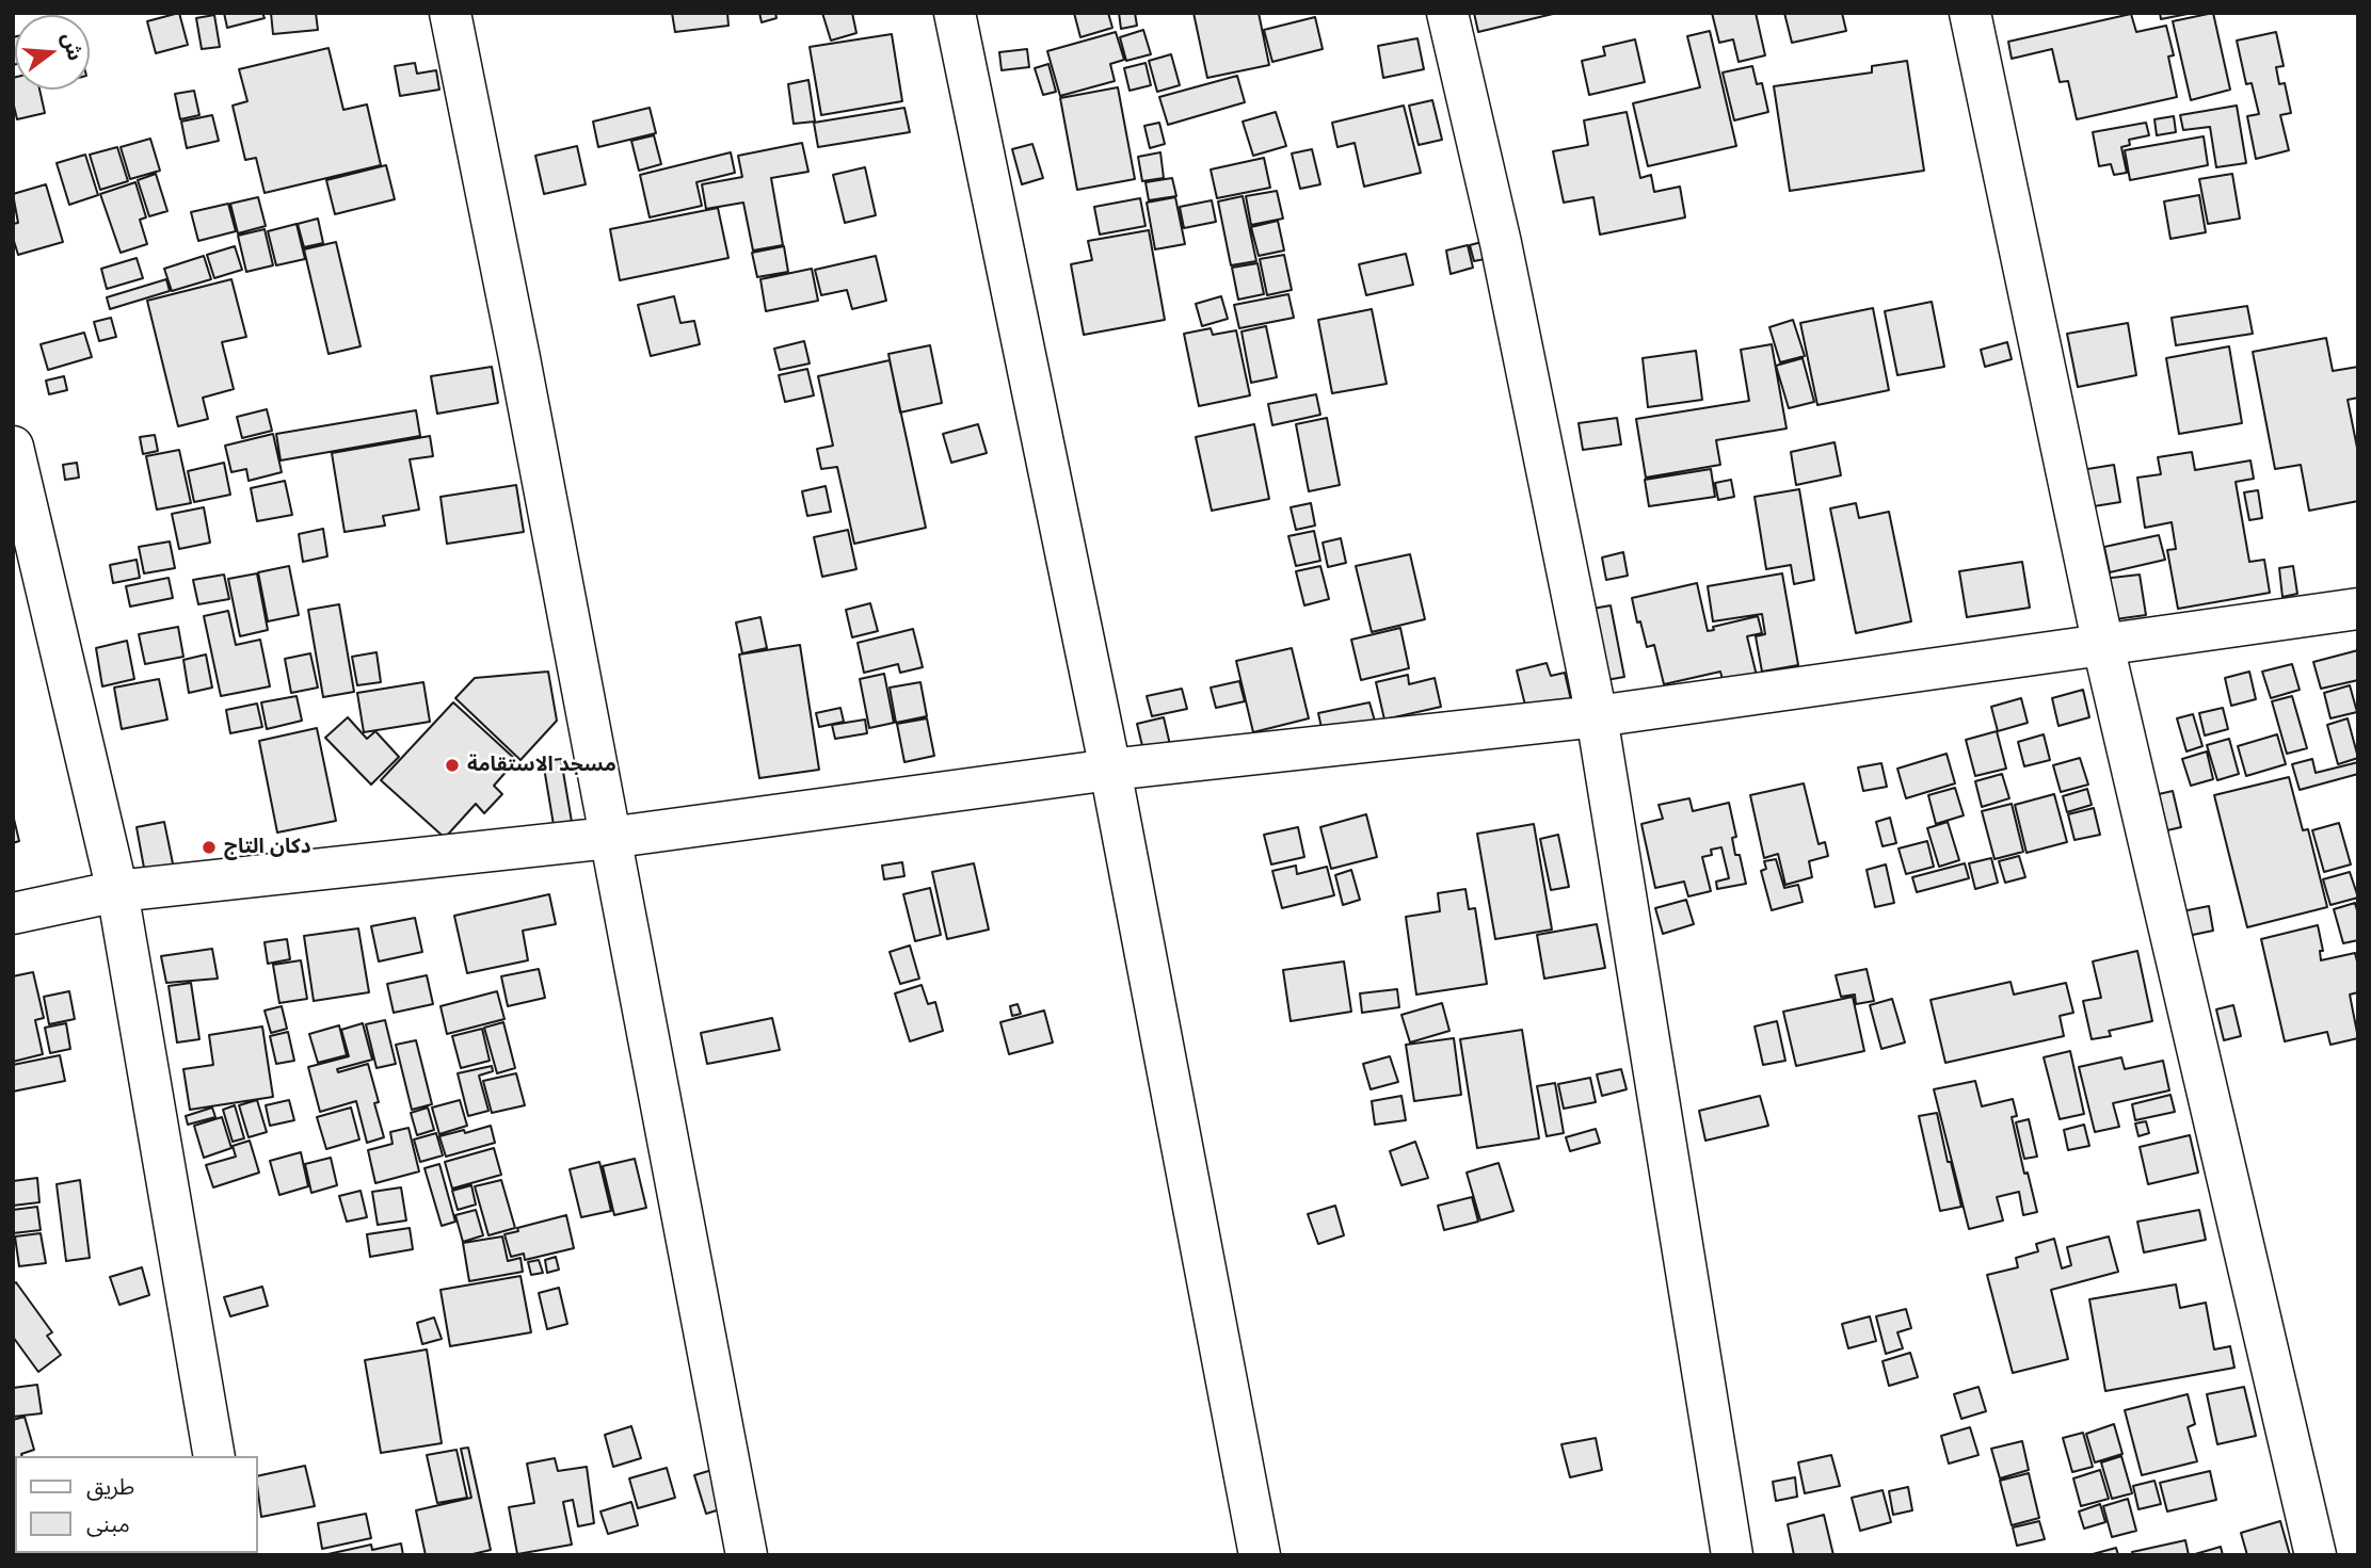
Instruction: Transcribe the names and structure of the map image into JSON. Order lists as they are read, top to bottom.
{
  "places": ["مسجد الاستقامة", "دكان التاج"],
  "legend": ["طريق", "مبنى"],
  "north": "right"
}
